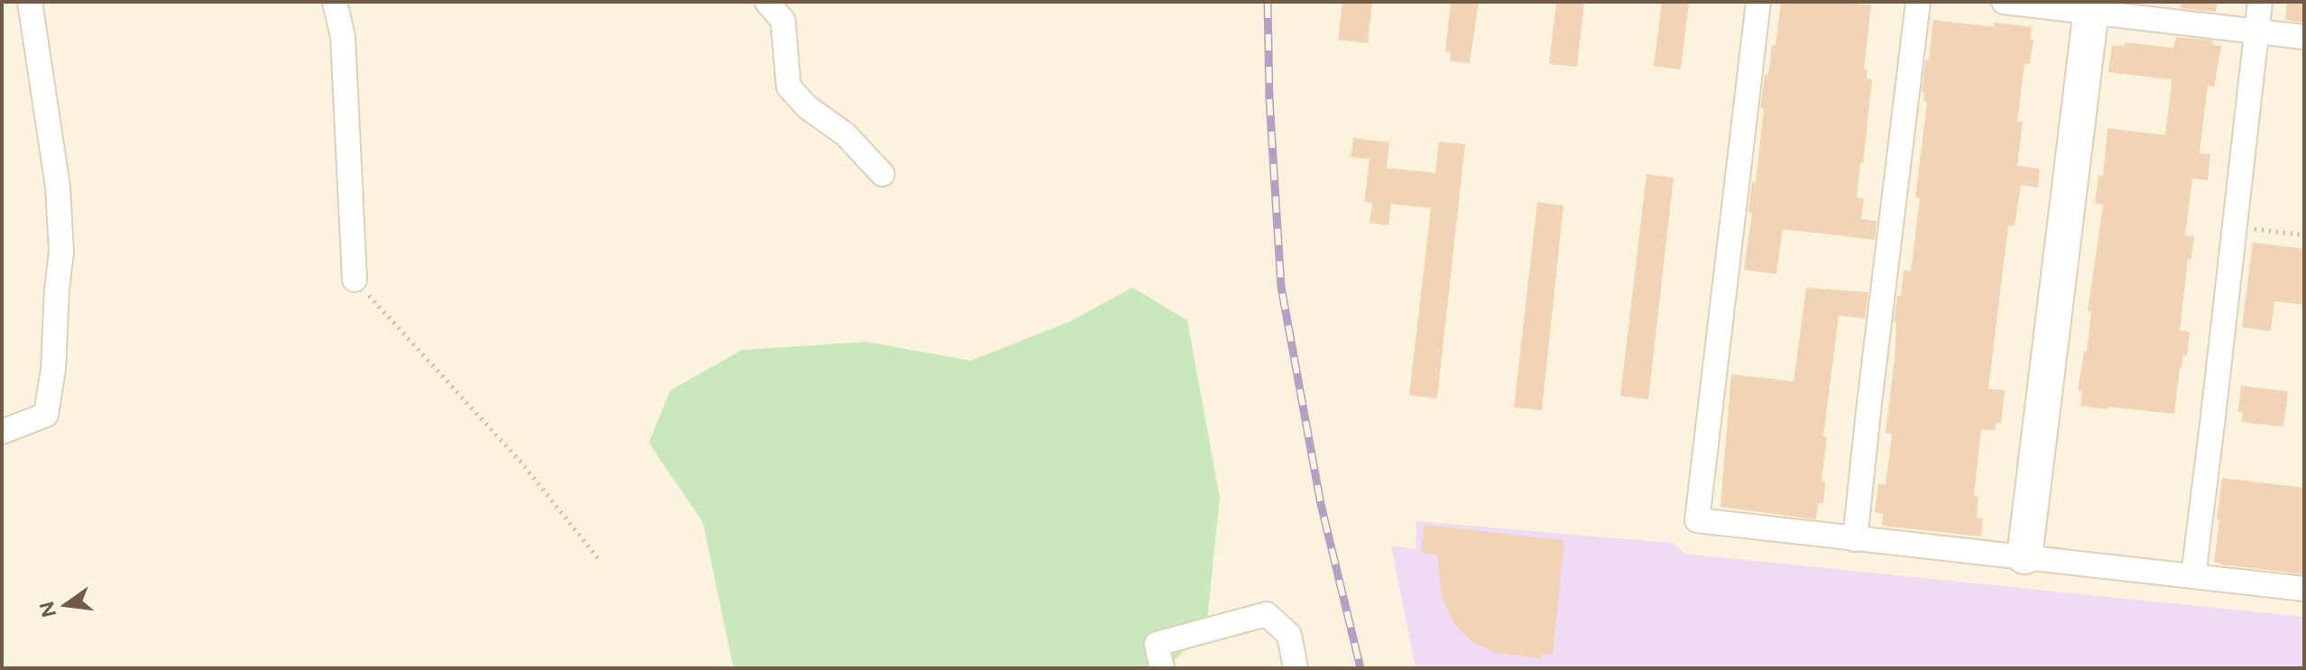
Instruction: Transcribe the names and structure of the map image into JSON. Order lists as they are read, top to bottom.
{
  "north": "left"
}
